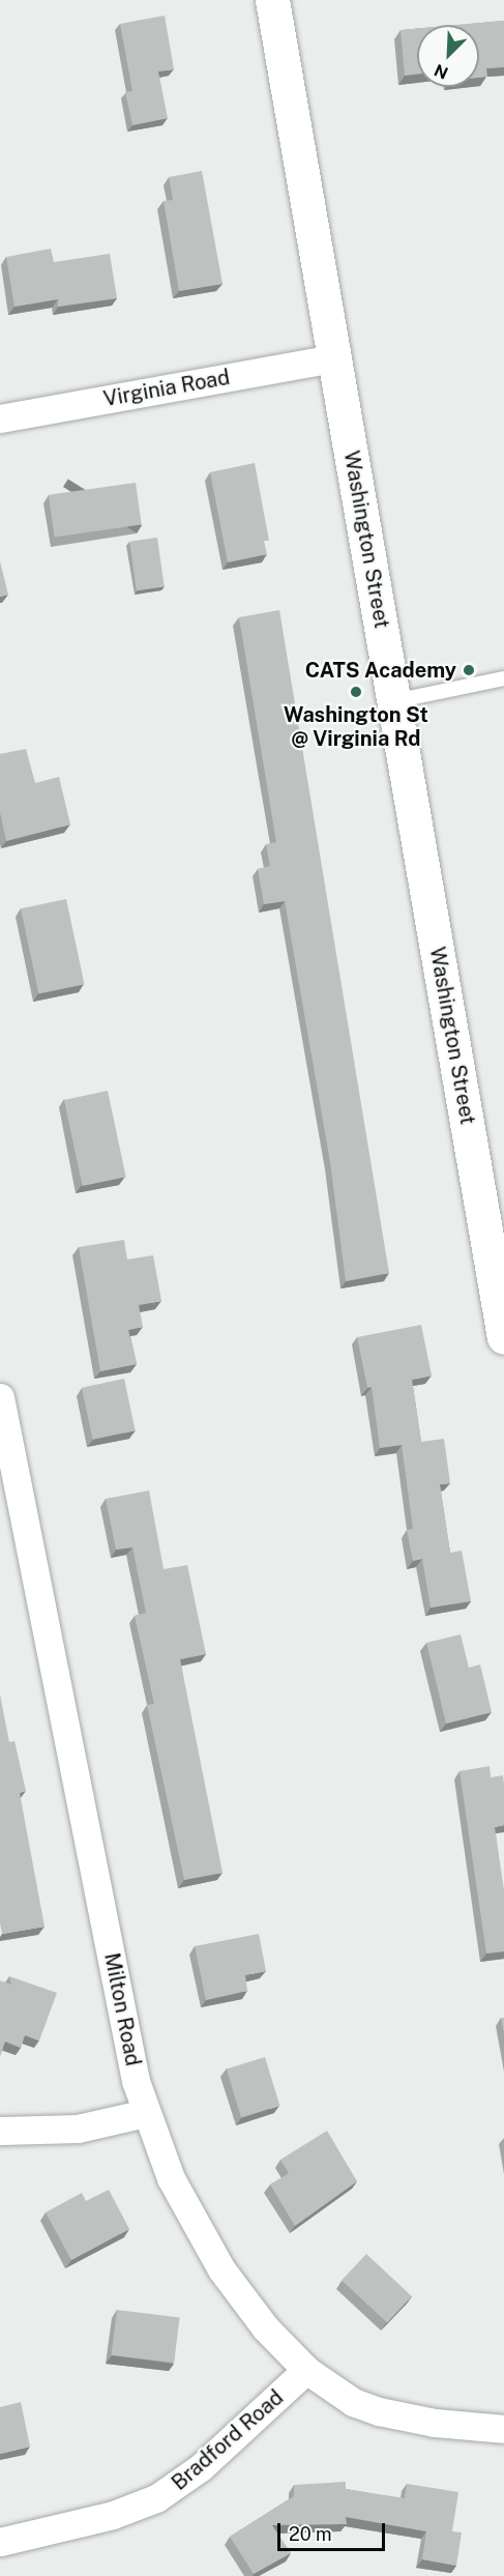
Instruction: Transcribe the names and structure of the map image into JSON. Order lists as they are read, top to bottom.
{
  "streets": {
    "main road": ["Washington Street"],
    "street": ["Virginia Road", "Milton Road", "Bradford Road"]
  },
  "crossings": [
    ["Virginia Road", "Washington Street"],
    ["Milton Road", "Bradford Road"]
  ],
  "places": ["CATS Academy", "Washington St @ Virginia Rd"],
  "scale_bar": "20 m",
  "north": "bottom left"
}
